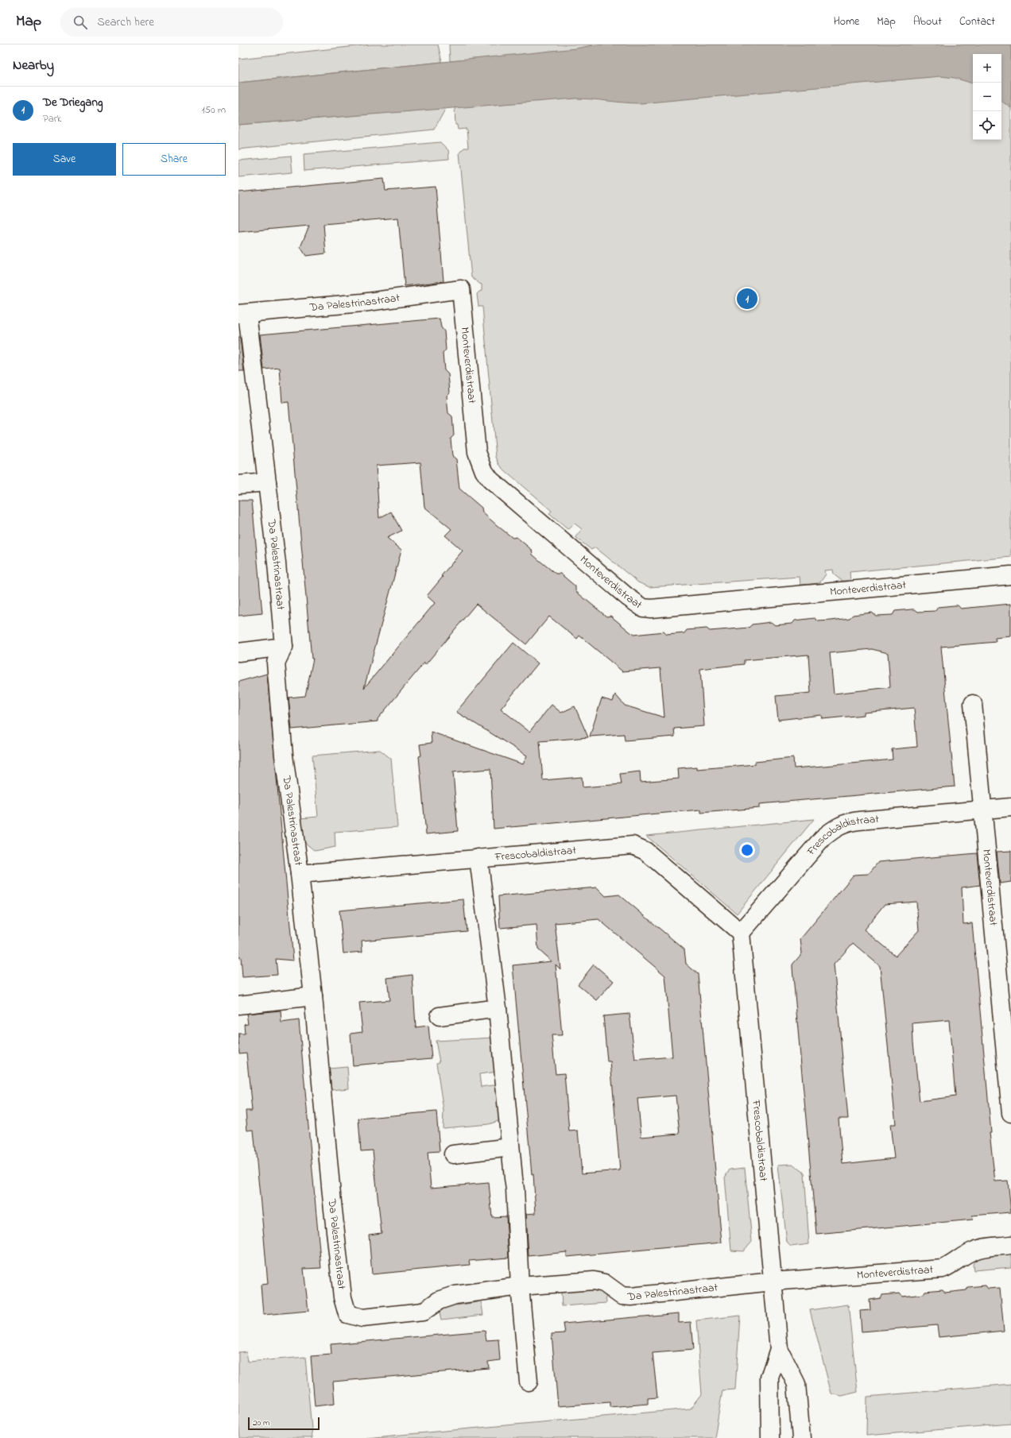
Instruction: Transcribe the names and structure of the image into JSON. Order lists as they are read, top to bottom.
{
  "streets": {
    "street": ["Da Palestrinastraat", "Monteverdistraat", "Frescobaldistraat"]
  },
  "crossings": [
    ["Da Palestrinastraat", "Monteverdistraat"],
    ["Da Palestrinastraat", "Frescobaldistraat"],
    ["Monteverdistraat", "Frescobaldistraat"]
  ],
  "scale_bar": "20 m",
  "page": {
    "header": "Map",
    "search": "Search here",
    "nav": [
      "Home",
      "Map",
      "About",
      "Contact"
    ],
    "heading": "Nearby",
    "map_buttons": ["+", "−"],
    "list": [
      {
        "mark": "1",
        "name": "De Driegang",
        "note": "Park",
        "value": "150 m"
      }
    ],
    "buttons": ["Save", "Share"],
    "pins": "1",
    "scale": "20 m"
  }
}
